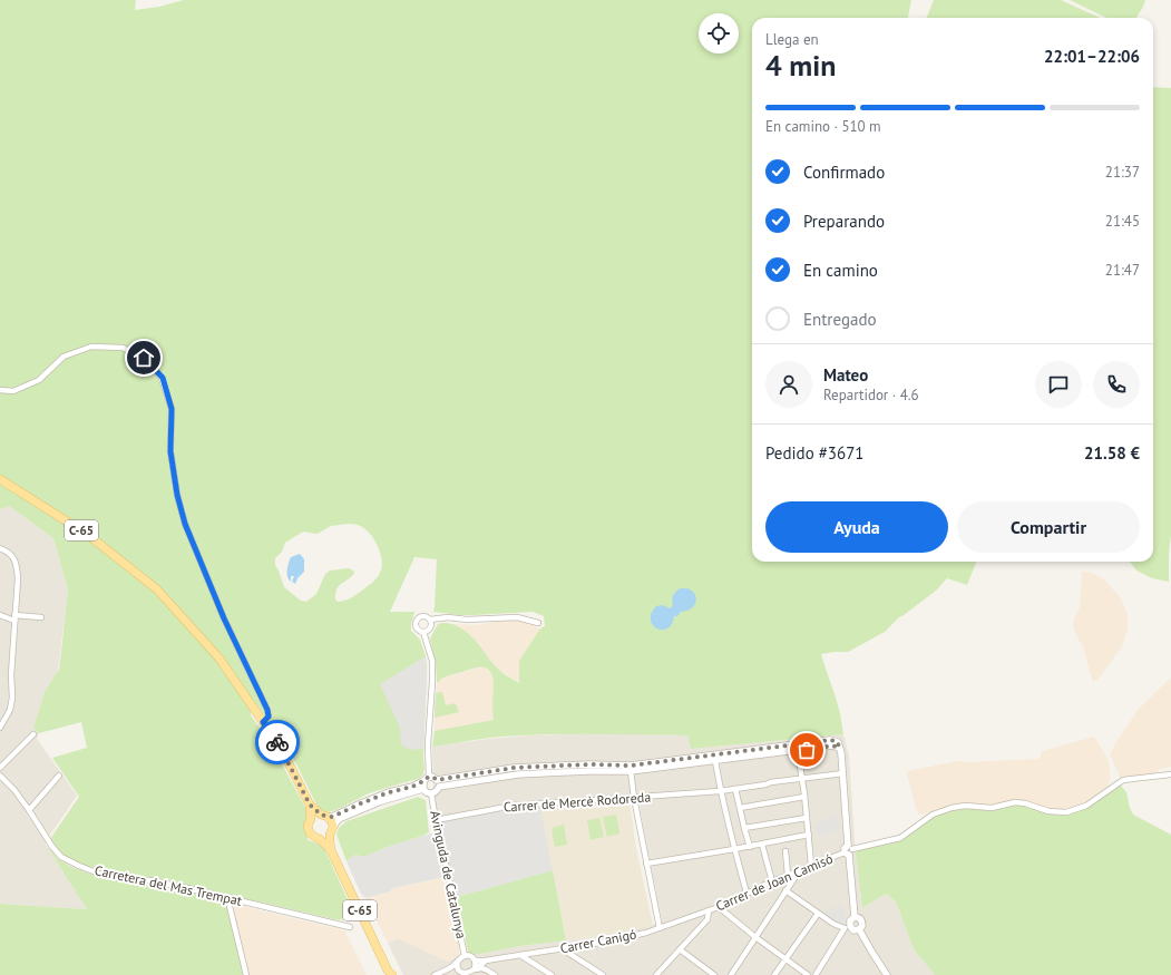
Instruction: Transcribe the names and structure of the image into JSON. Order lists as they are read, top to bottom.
{
  "streets": {
    "main road": ["C-65"],
    "street": [
      "Carrer de Mercè Rodoreda",
      "Avinguda de Catalunya",
      "Carrer de Joan Camisó",
      "Carretera del Mas Trempat",
      "Carrer Canigó"
    ]
  },
  "crossings": [
    ["Carrer de Mercè Rodoreda", "Avinguda de Catalunya"],
    ["Avinguda de Catalunya", "Carrer Canigó"],
    ["Carrer de Joan Camisó", "Carrer Canigó"]
  ],
  "page": {
    "heading": ["4 min", "Llega en", "22:01–22:06"],
    "panel": [
      "Mateo",
      "Repartidor · 4.6",
      "Pedido #3671",
      "21.58 €"
    ],
    "bar": "En camino · 510 m",
    "list": [
      ["Confirmado", "21:37"],
      ["Preparando", "21:45"],
      ["En camino", "21:47"],
      "Entregado"
    ],
    "buttons": ["Ayuda", "Compartir"]
  }
}
